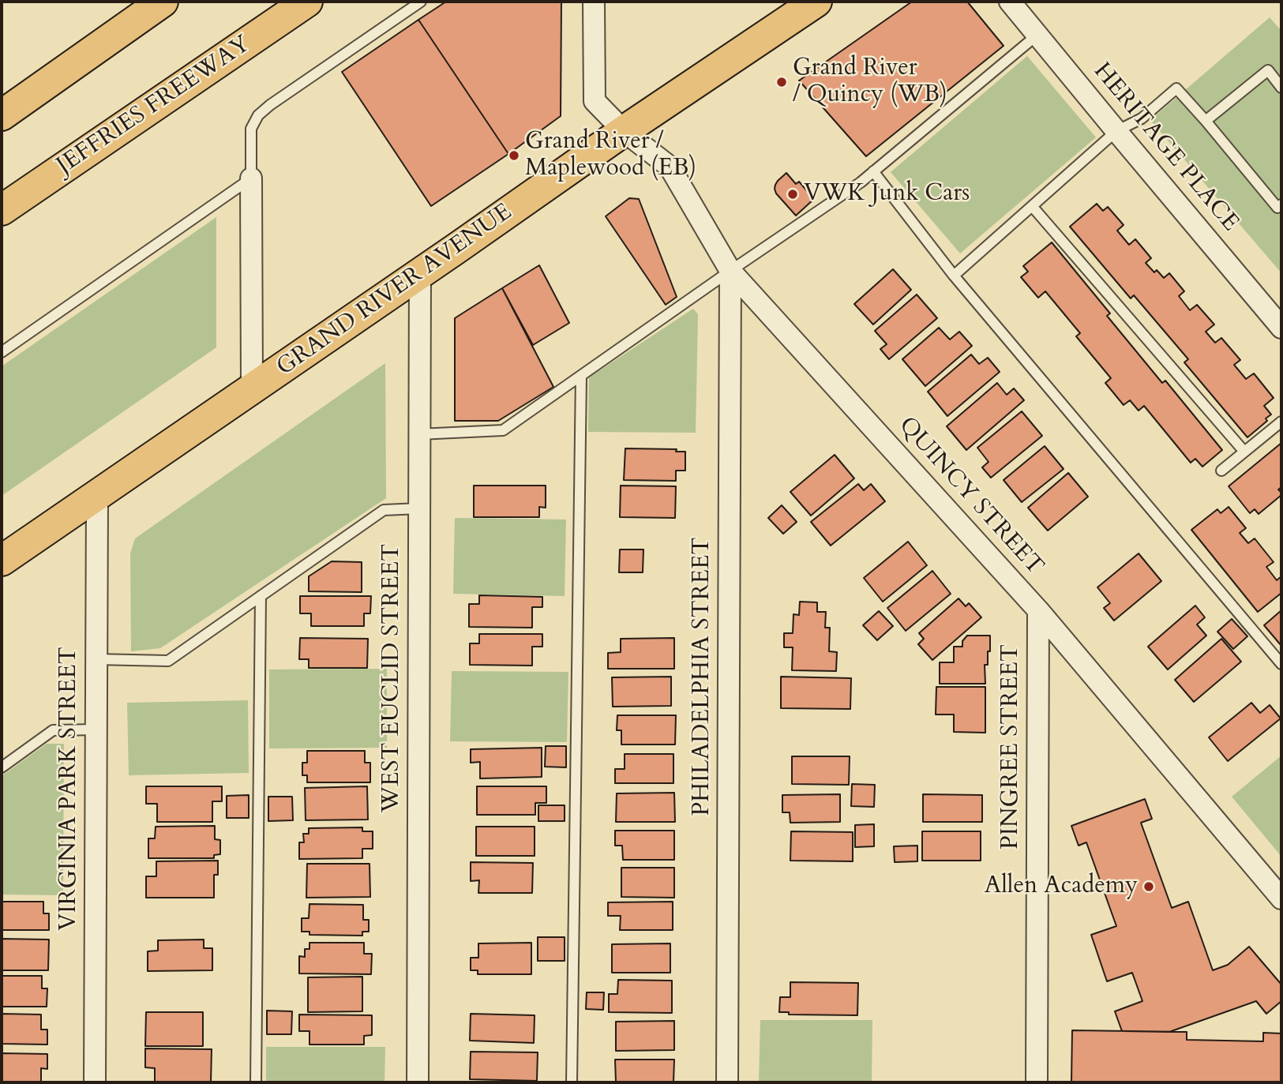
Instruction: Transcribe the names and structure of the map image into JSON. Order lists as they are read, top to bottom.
{
  "streets": {
    "main road": ["JEFFRIES FREEWAY", "GRAND RIVER AVENUE"],
    "street": [
      "HERITAGE PLACE",
      "QUINCY STREET",
      "PHILADELPHIA STREET",
      "WEST EUCLID STREET",
      "PINGREE STREET",
      "VIRGINIA PARK STREET"
    ]
  },
  "crossings": [
    ["GRAND RIVER AVENUE", "QUINCY STREET"],
    ["GRAND RIVER AVENUE", "WEST EUCLID STREET"],
    ["GRAND RIVER AVENUE", "VIRGINIA PARK STREET"],
    ["QUINCY STREET", "PHILADELPHIA STREET"],
    ["QUINCY STREET", "PINGREE STREET"]
  ],
  "places": [
    "Grand River / Quincy (WB)",
    "Grand River / Maplewood (EB)",
    "VWK Junk Cars",
    "Allen Academy"
  ]
}
